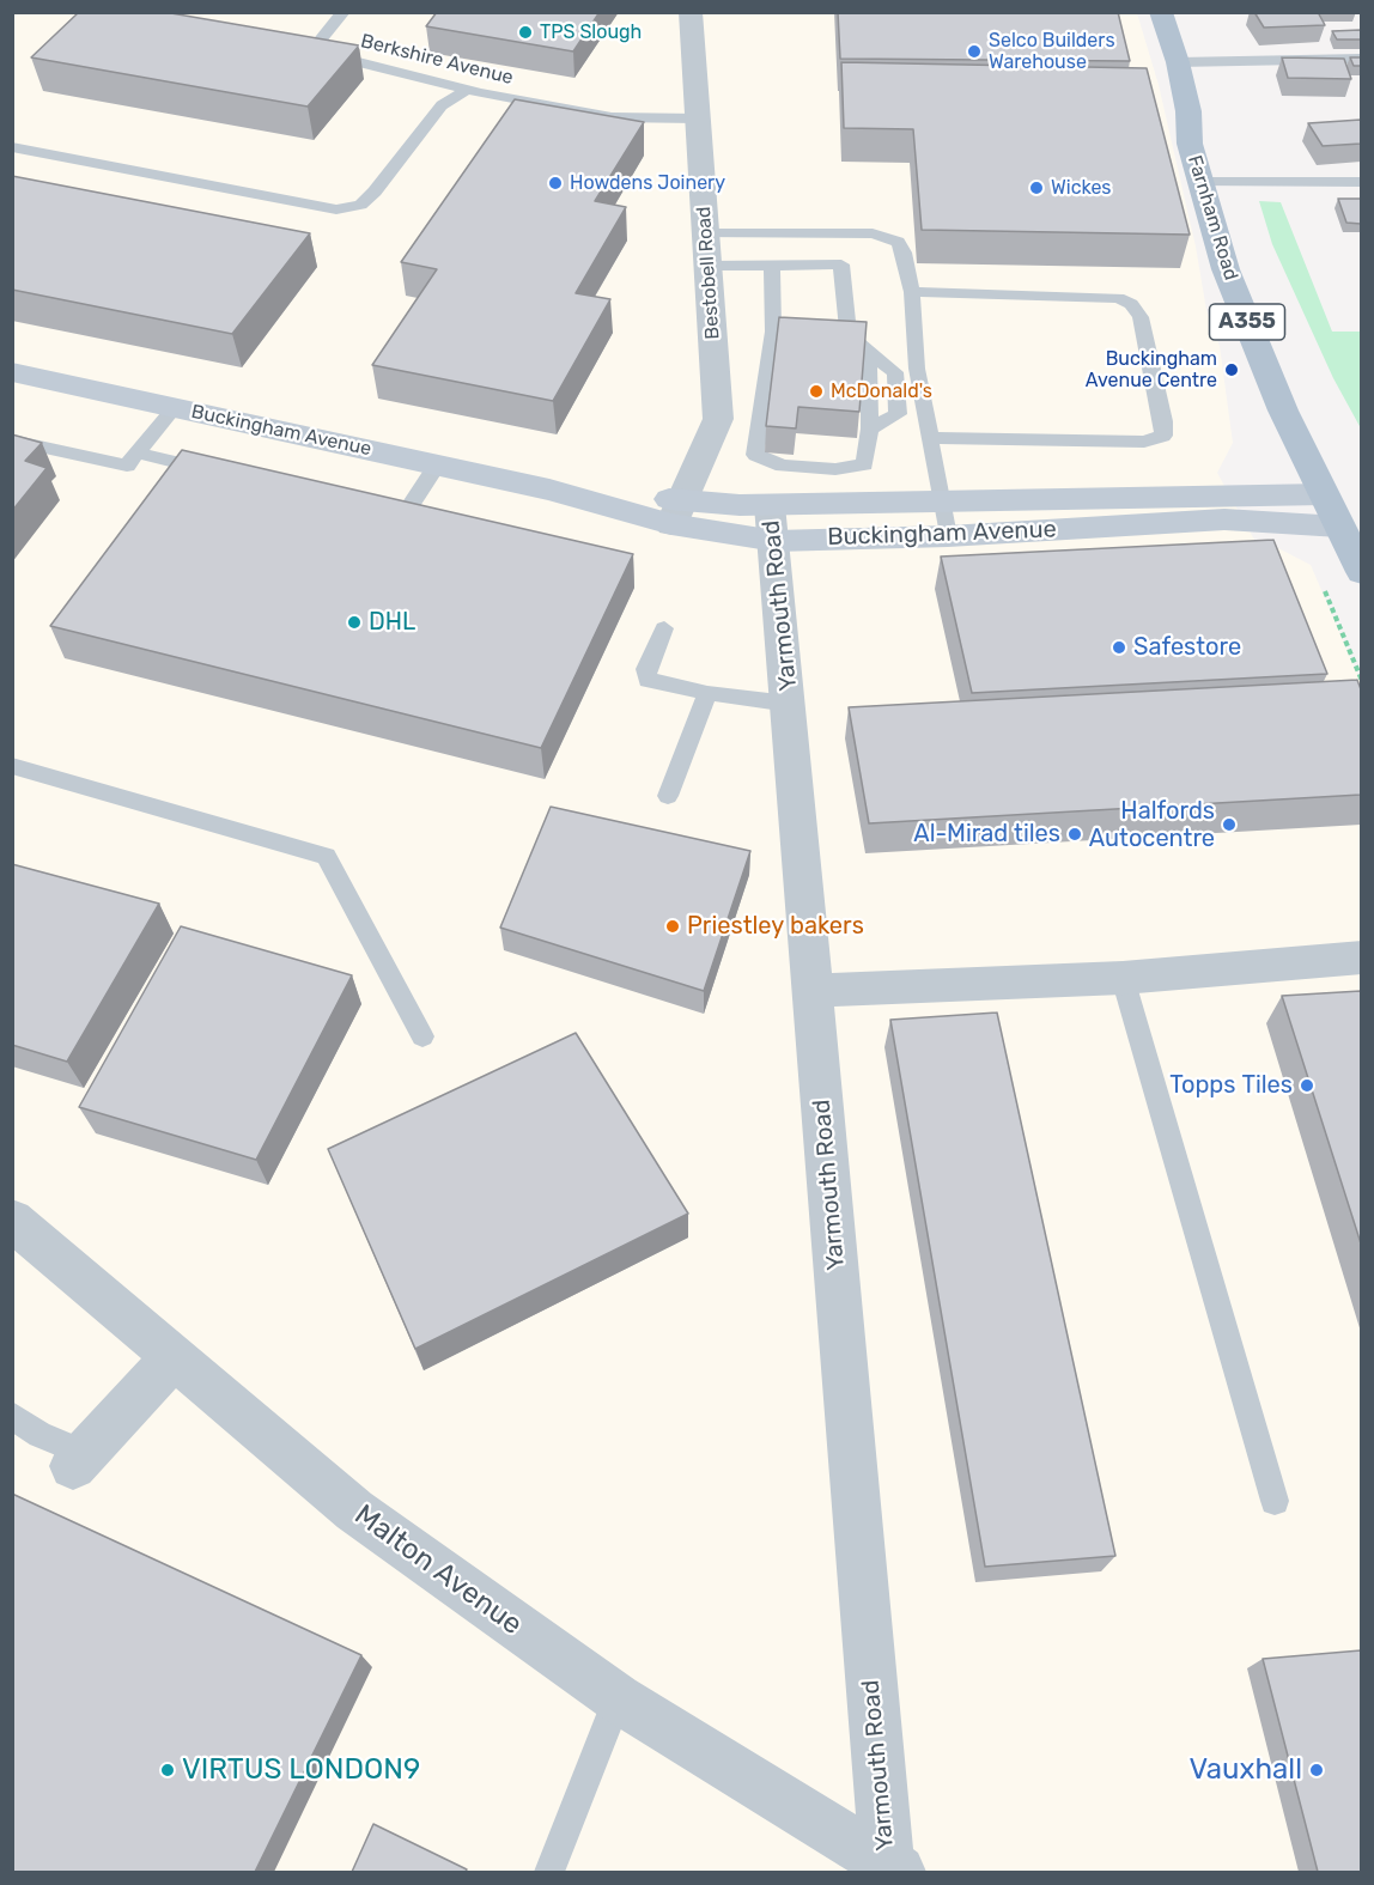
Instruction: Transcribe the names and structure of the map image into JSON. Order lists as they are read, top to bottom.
{
  "streets": {
    "main road": ["Farnham Road", "A355"],
    "street": [
      "Bestobell Road",
      "Buckingham Avenue",
      "Yarmouth Road",
      "Malton Avenue"
    ],
    "lane": ["Berkshire Avenue"]
  },
  "crossings": [
    ["Berkshire Avenue", "Bestobell Road"],
    ["Farnham Road", "Buckingham Avenue"],
    ["Bestobell Road", "Buckingham Avenue"],
    ["Buckingham Avenue", "Yarmouth Road"],
    ["Yarmouth Road", "Malton Avenue"]
  ],
  "places": [
    "TPS Slough",
    "Selco Builders Warehouse",
    "Howdens Joinery",
    "Wickes",
    "Buckingham Avenue Centre",
    "McDonald's",
    "DHL",
    "Safestore",
    "Halfords Autocentre",
    "Al-Mirad tiles",
    "Priestley bakers",
    "Topps Tiles",
    "VIRTUS LONDON9",
    "Vauxhall"
  ]
}
